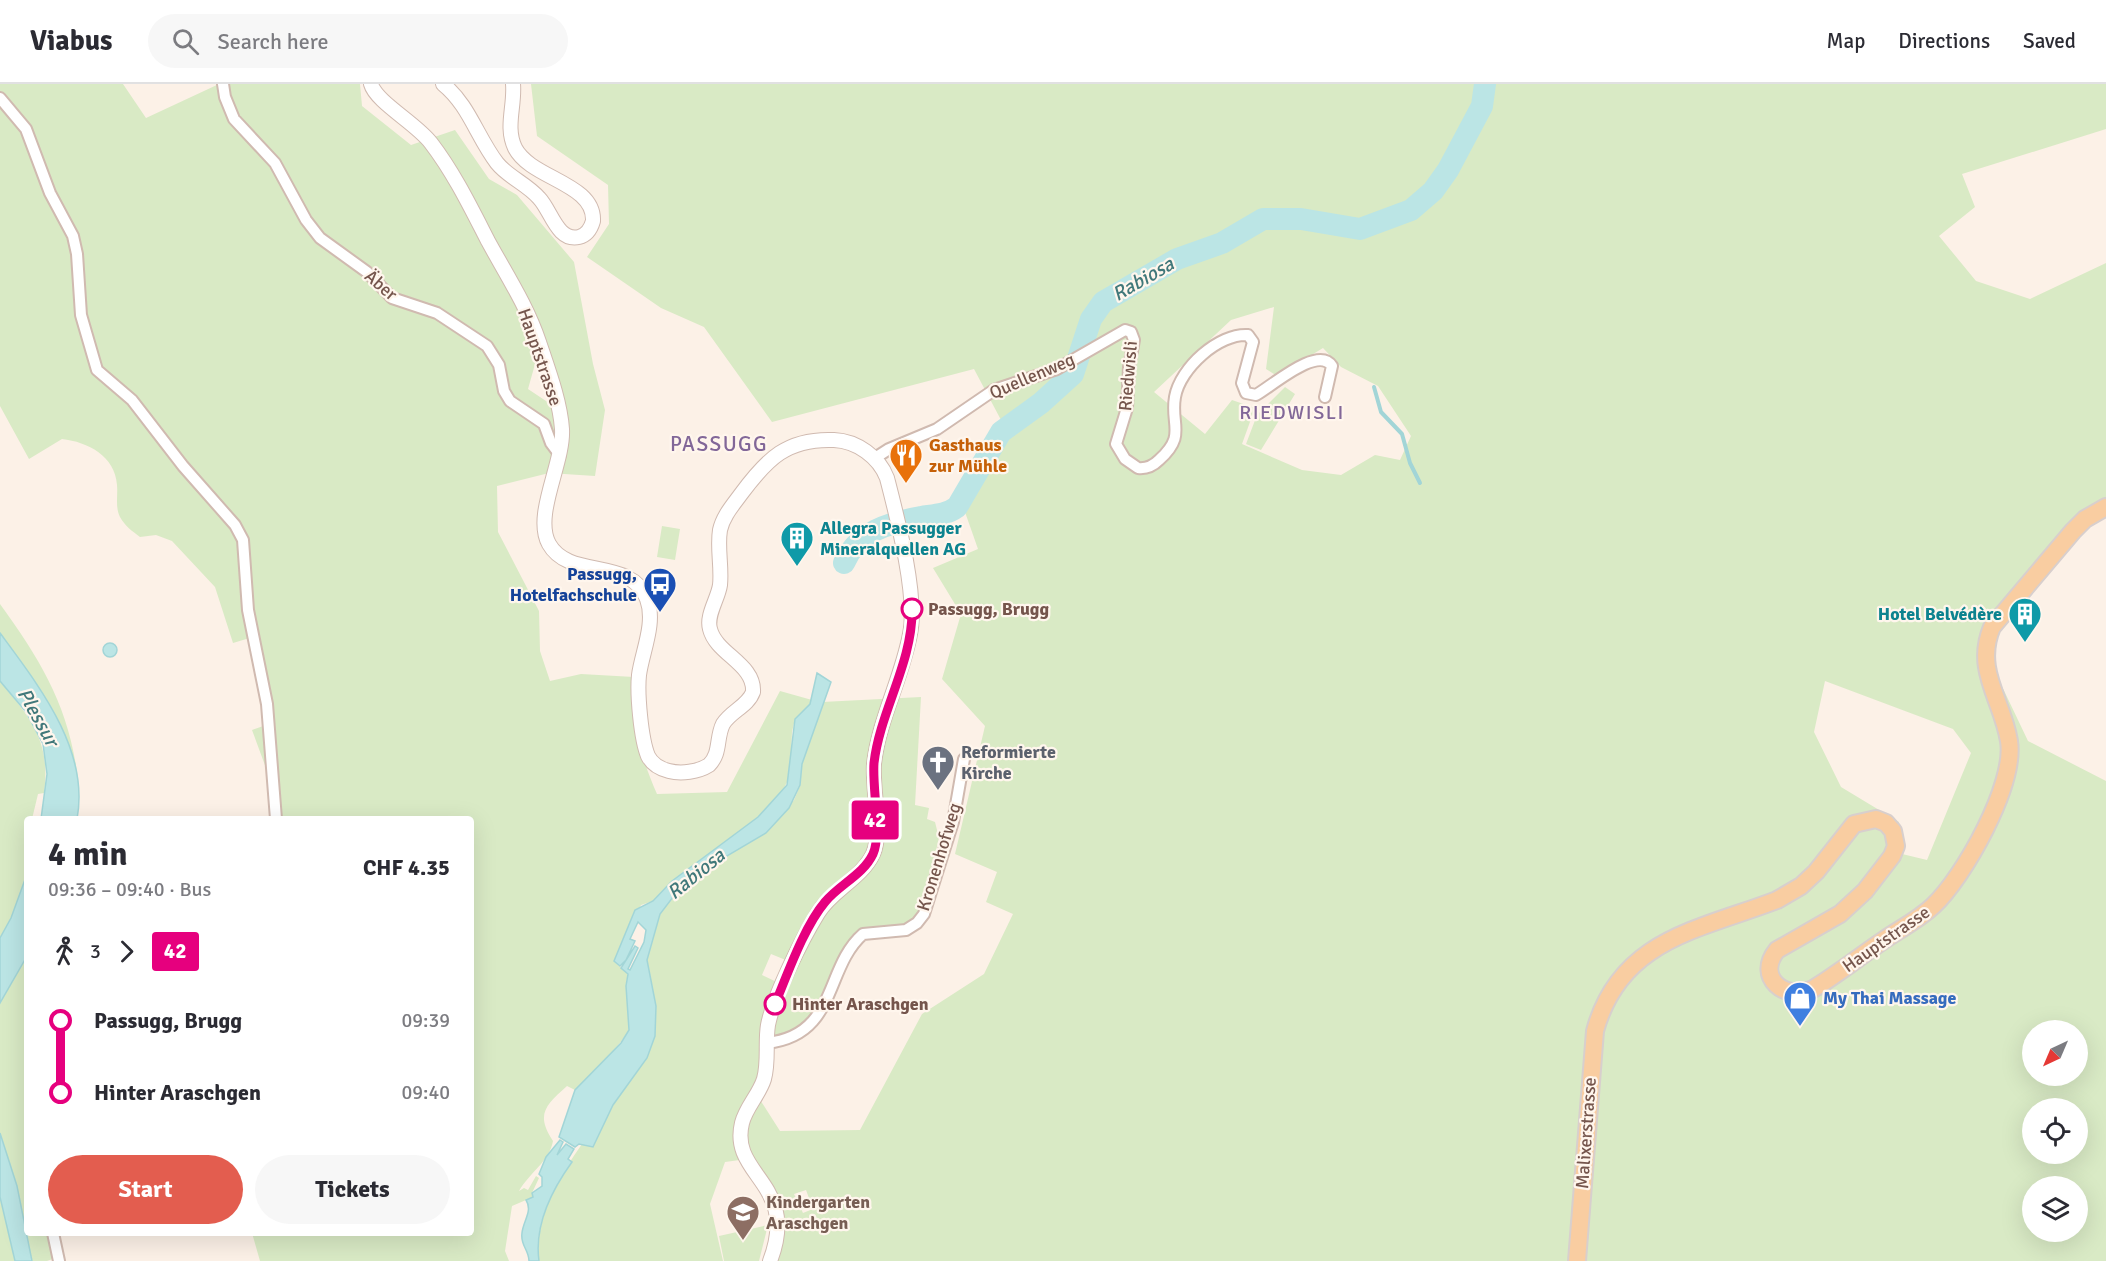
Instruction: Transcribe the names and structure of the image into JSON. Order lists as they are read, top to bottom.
{
  "streets": {
    "main road": ["Hauptstrasse", "Malixerstrasse"],
    "street": [
      "Äber",
      "Quellenweg",
      "Riedwisli",
      "Kronenhofweg"
    ]
  },
  "crossings": [
    ["Äber", "Hauptstrasse"],
    ["Hauptstrasse", "Quellenweg"],
    ["Hauptstrasse", "Malixerstrasse"],
    ["Quellenweg", "Riedwisli"]
  ],
  "districts": ["RIEDWISLI", "PASSUGG"],
  "water": ["Rabiosa", "Plessur"],
  "places": {
    "restaurant": ["Gasthaus zur Mühle"],
    "building": ["Allegra Passugger Mineralquellen AG", "Hotel Belvédère"],
    "other": ["Passugg, Brugg", "Hinter Araschgen"],
    "bus stop": ["Passugg, Hotelfachschule"],
    "church": ["Reformierte Kirche"],
    "shop": ["My Thai Massage"],
    "school or university": ["Kindergarten Araschgen"]
  },
  "lines": ["bus line 42"],
  "north": "bottom left",
  "page": {
    "header": "Viabus",
    "search": "Search here",
    "nav": ["Map", "Directions", "Saved"],
    "on_map": "42",
    "heading": ["4 min", "09:36 – 09:40 · Bus", "CHF 4.35"],
    "legs": ["3", "42"],
    "list": [
      {
        "name": "Passugg, Brugg",
        "value": "09:39"
      },
      {
        "name": "Hinter Araschgen",
        "value": "09:40"
      }
    ],
    "buttons": ["Start", "Tickets"]
  }
}
